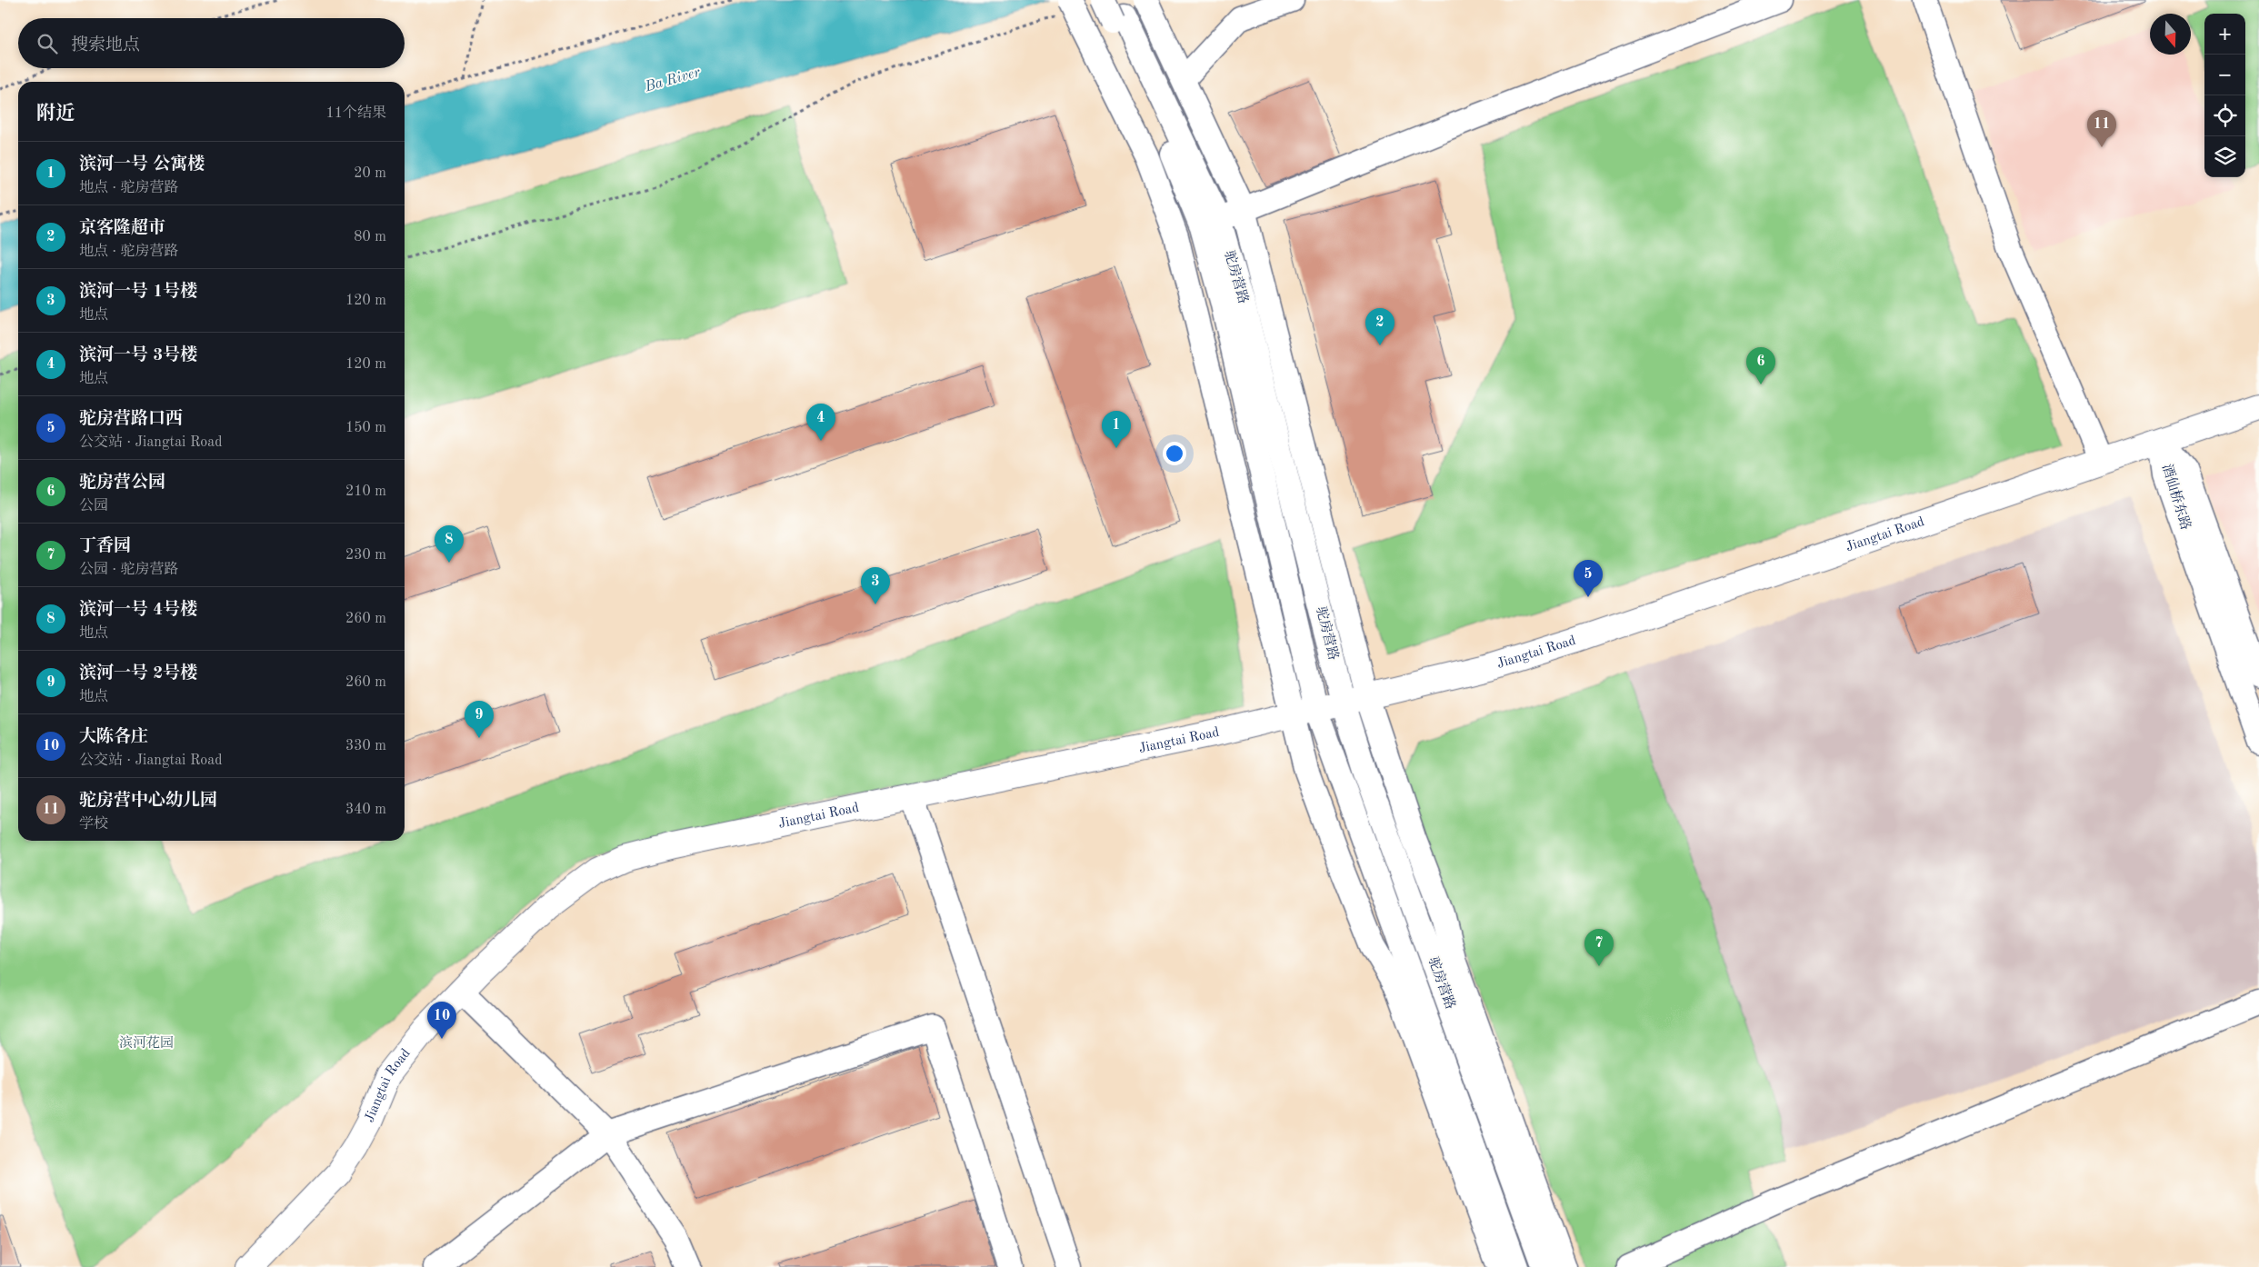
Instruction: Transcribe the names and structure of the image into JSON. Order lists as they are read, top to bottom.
{
  "streets": {
    "main road": ["Jiangtai Road"],
    "street": ["驼房营路", "酒仙桥东路"]
  },
  "crossings": [
    ["驼房营路", "Jiangtai Road"],
    ["酒仙桥东路", "Jiangtai Road"]
  ],
  "water": ["Ba River"],
  "parks": ["滨河花园"],
  "north": "bottom",
  "page": {
    "map_buttons": ["+", "−"],
    "search": "搜索地点",
    "heading": ["附近", "11个结果"],
    "pins": [
      "11",
      "2",
      "6",
      "4",
      "1",
      "8",
      "5",
      "3",
      "9",
      "7",
      "10"
    ],
    "list": [
      {
        "mark": "1",
        "name": "滨河一号 公寓楼",
        "note": "地点 · 驼房营路",
        "value": "20 m"
      },
      {
        "mark": "2",
        "name": "京客隆超市",
        "note": "地点 · 驼房营路",
        "value": "80 m"
      },
      {
        "mark": "3",
        "name": "滨河一号 1号楼",
        "note": "地点",
        "value": "120 m"
      },
      {
        "mark": "4",
        "name": "滨河一号 3号楼",
        "note": "地点",
        "value": "120 m"
      },
      {
        "mark": "5",
        "name": "驼房营路口西",
        "note": "公交站 · Jiangtai Road",
        "value": "150 m"
      },
      {
        "mark": "6",
        "name": "驼房营公园",
        "note": "公园",
        "value": "210 m"
      },
      {
        "mark": "7",
        "name": "丁香园",
        "note": "公园 · 驼房营路",
        "value": "230 m"
      },
      {
        "mark": "8",
        "name": "滨河一号 4号楼",
        "note": "地点",
        "value": "260 m"
      },
      {
        "mark": "9",
        "name": "滨河一号 2号楼",
        "note": "地点",
        "value": "260 m"
      },
      {
        "mark": "10",
        "name": "大陈各庄",
        "note": "公交站 · Jiangtai Road",
        "value": "330 m"
      },
      {
        "mark": "11",
        "name": "驼房营中心幼儿园",
        "note": "学校",
        "value": "340 m"
      }
    ]
  }
}
